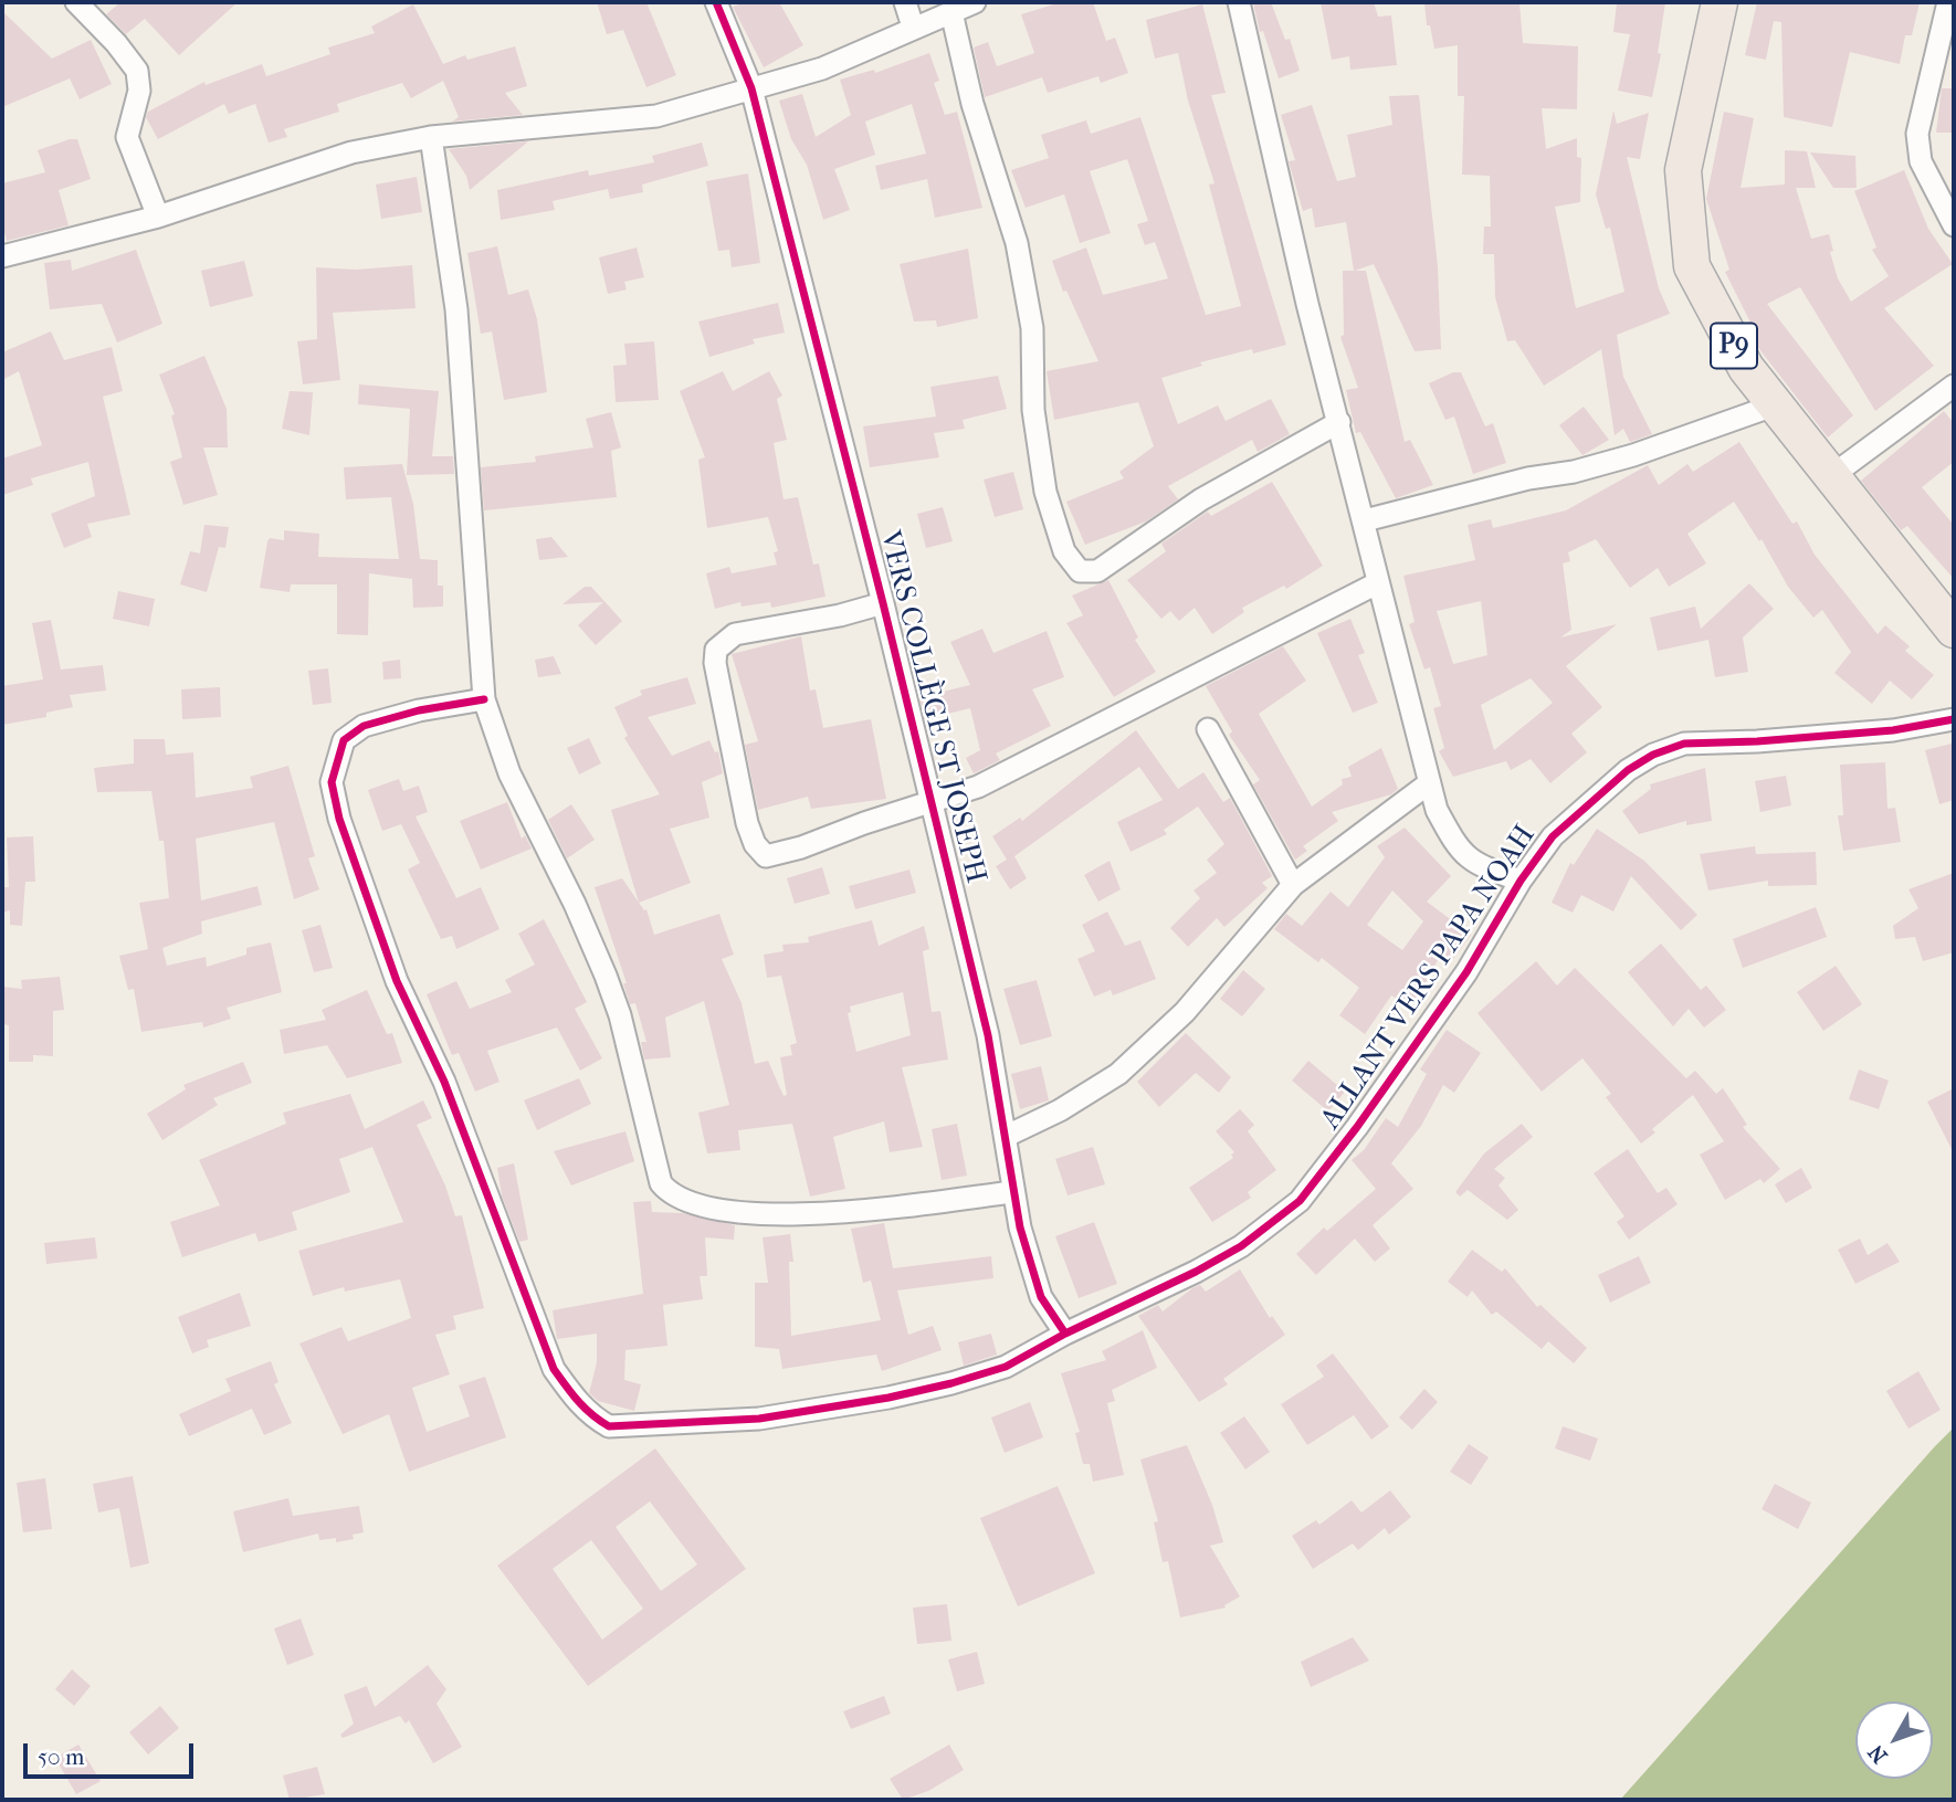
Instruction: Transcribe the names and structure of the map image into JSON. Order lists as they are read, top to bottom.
{
  "streets": {
    "main road": ["P9"],
    "street": ["VERS COLLÈGE ST JOSEPH", "ALLANT VERS PAPA NOAH"]
  },
  "crossings": [
    ["VERS COLLÈGE ST JOSEPH", "ALLANT VERS PAPA NOAH"]
  ],
  "scale_bar": "50 m",
  "north": "bottom left"
}
